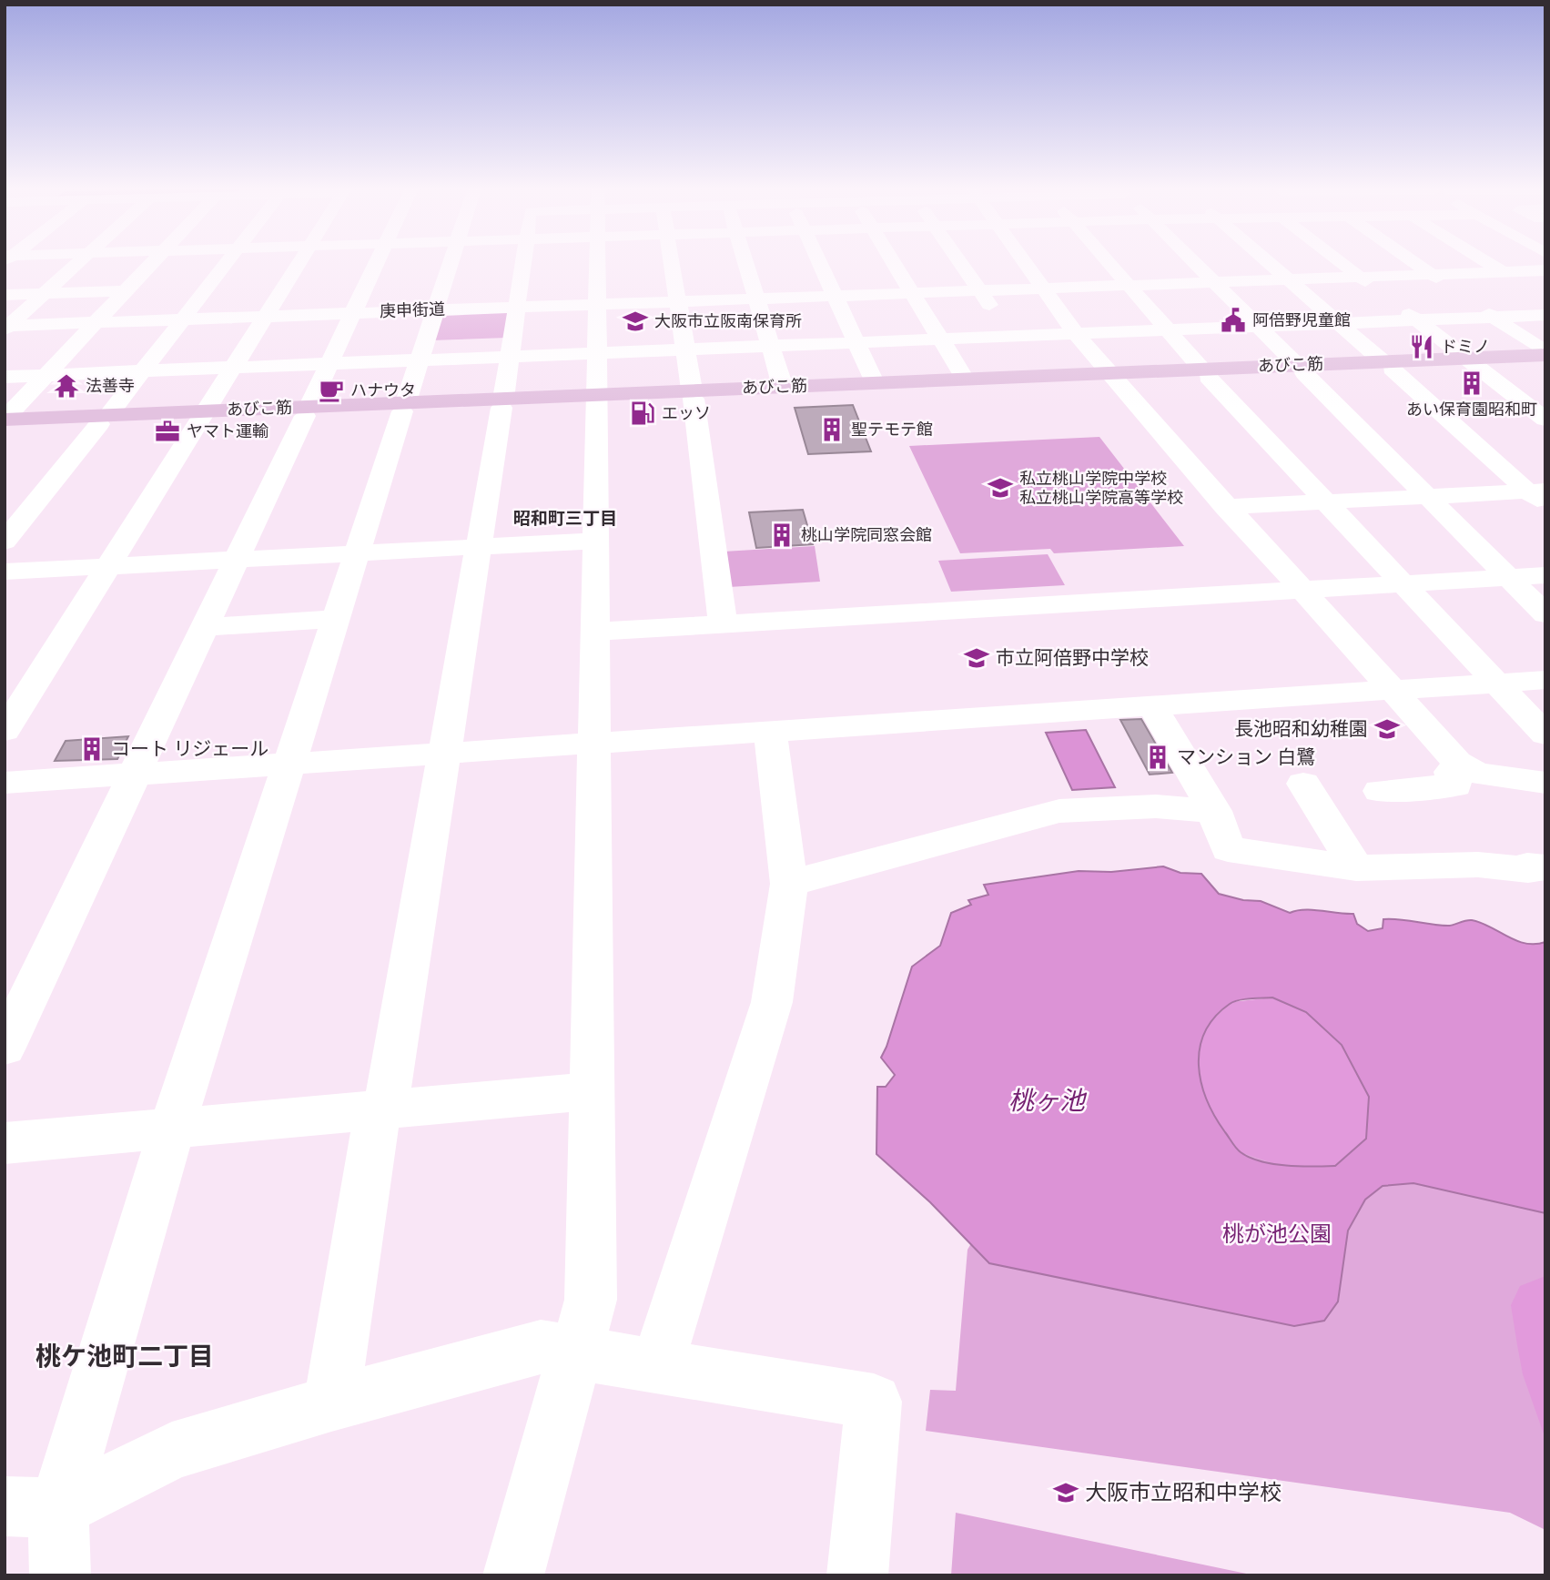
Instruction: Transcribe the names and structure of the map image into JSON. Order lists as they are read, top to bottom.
{
  "streets": {
    "main road": ["あびこ筋"],
    "street": ["庚申街道"]
  },
  "districts": ["昭和町三丁目", "桃ケ池町二丁目"],
  "water": ["桃ヶ池"],
  "parks": ["桃が池公園"],
  "places": {
    "public building": ["阿倍野児童館"],
    "school or university": [
      "大阪市立阪南保育所",
      "私立桃山学院中学校 私立桃山学院高等学校",
      "市立阿倍野中学校",
      "長池昭和幼稚園",
      "大阪市立昭和中学校"
    ],
    "restaurant": ["ドミノ"],
    "building": [
      "あい保育園昭和町",
      "聖テモテ館",
      "桃山学院同窓会館",
      "コート リジェール",
      "マンション 白鷺"
    ],
    "temple": ["法善寺"],
    "cafe": ["ハナウタ"],
    "fuel station": ["エッソ"],
    "office": ["ヤマト運輸"]
  }
}
